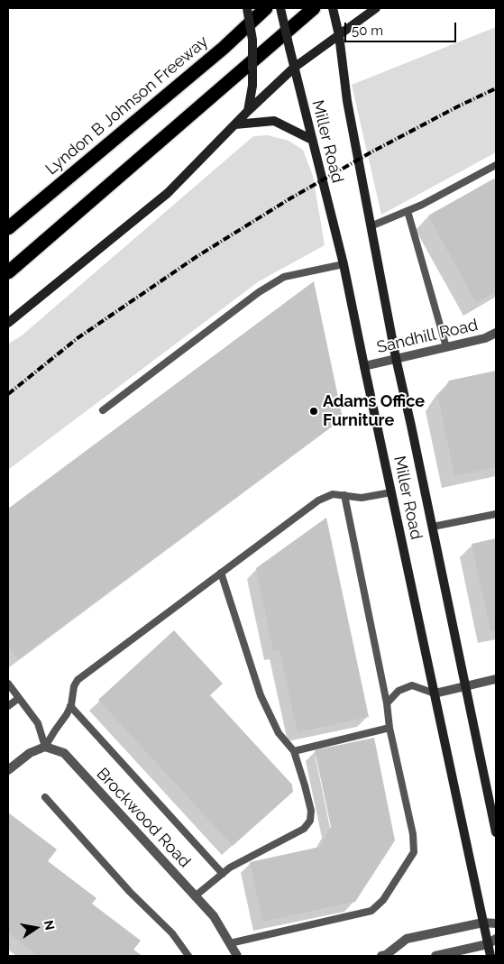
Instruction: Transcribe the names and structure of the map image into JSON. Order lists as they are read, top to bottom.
{
  "streets": {
    "highway": ["Lyndon B Johnson Freeway"],
    "main road": ["Miller Road"],
    "street": ["Sandhill Road", "Brockwood Road"]
  },
  "crossings": [
    ["Miller Road", "Sandhill Road"]
  ],
  "places": ["Adams Office Furniture"],
  "scale_bar": "50 m",
  "north": "right"
}
